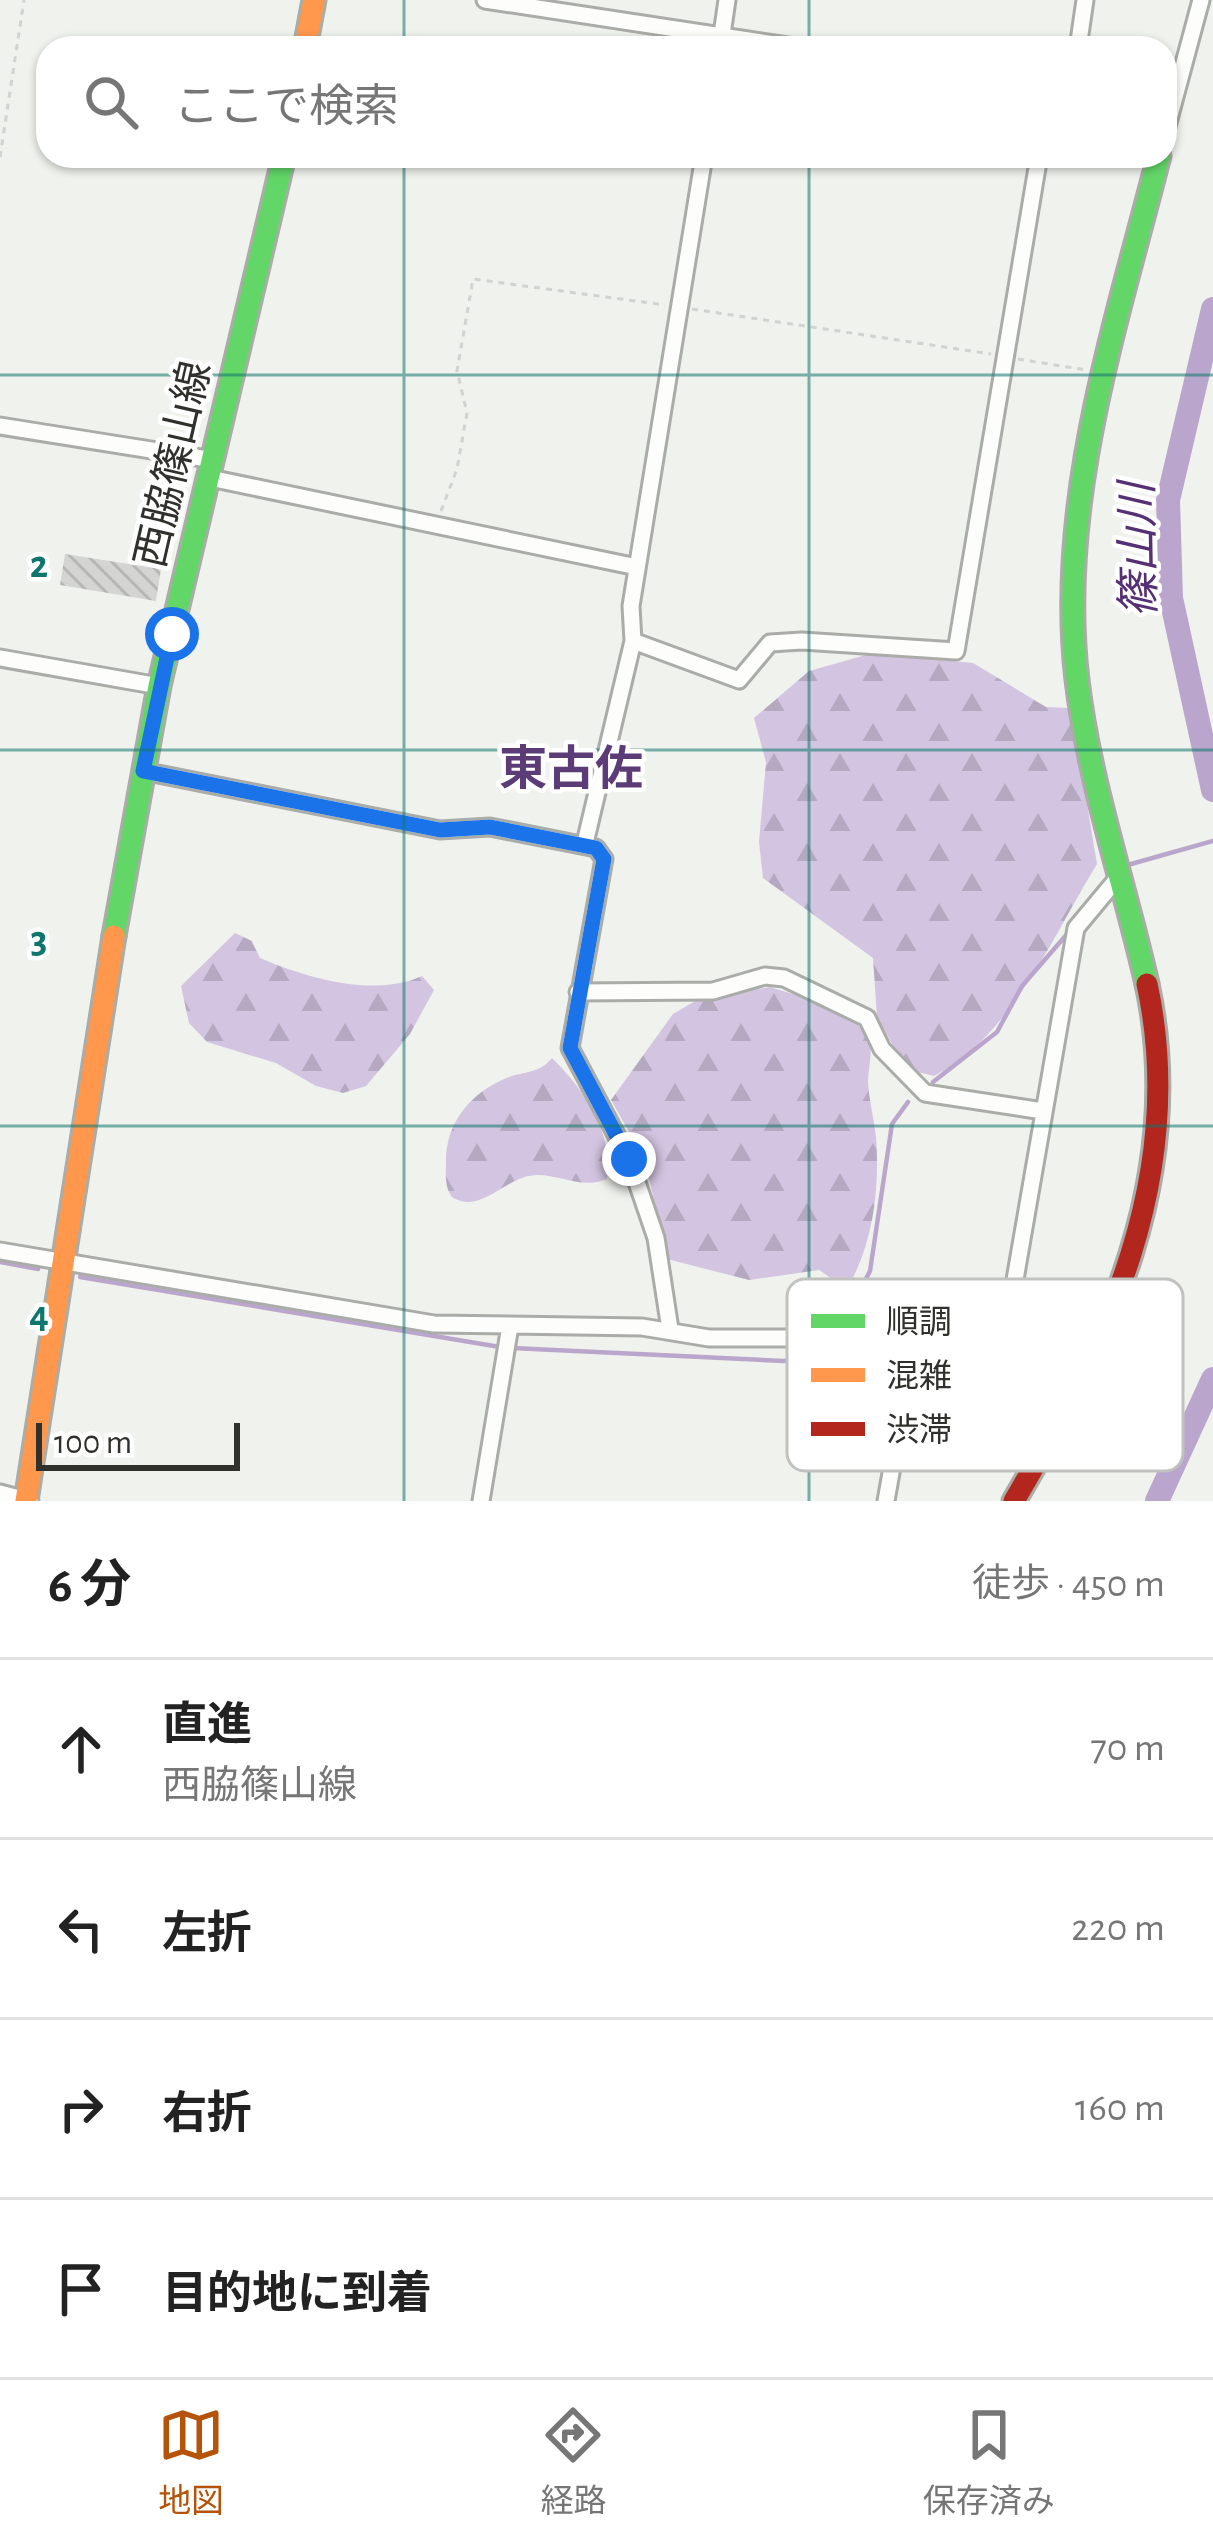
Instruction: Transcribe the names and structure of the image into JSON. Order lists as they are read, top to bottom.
{
  "streets": {
    "main road": ["西脇篠山線"]
  },
  "districts": ["東古佐"],
  "water": ["篠山川"],
  "legend": ["順調", "混雑", "渋滞"],
  "scale_bar": "100 m",
  "page": {
    "search": "ここで検索",
    "scale": "100 m",
    "heading": ["6 分", "徒歩 · 450 m"],
    "list": [
      ["直進", "西脇篠山線", "70 m"],
      ["左折", "220 m"],
      ["右折", "160 m"],
      "目的地に到着"
    ],
    "nav": ["地図", "経路", "保存済み"]
  },
  "grid": {
    "rows": ["2", "3", "4"]
  }
}
